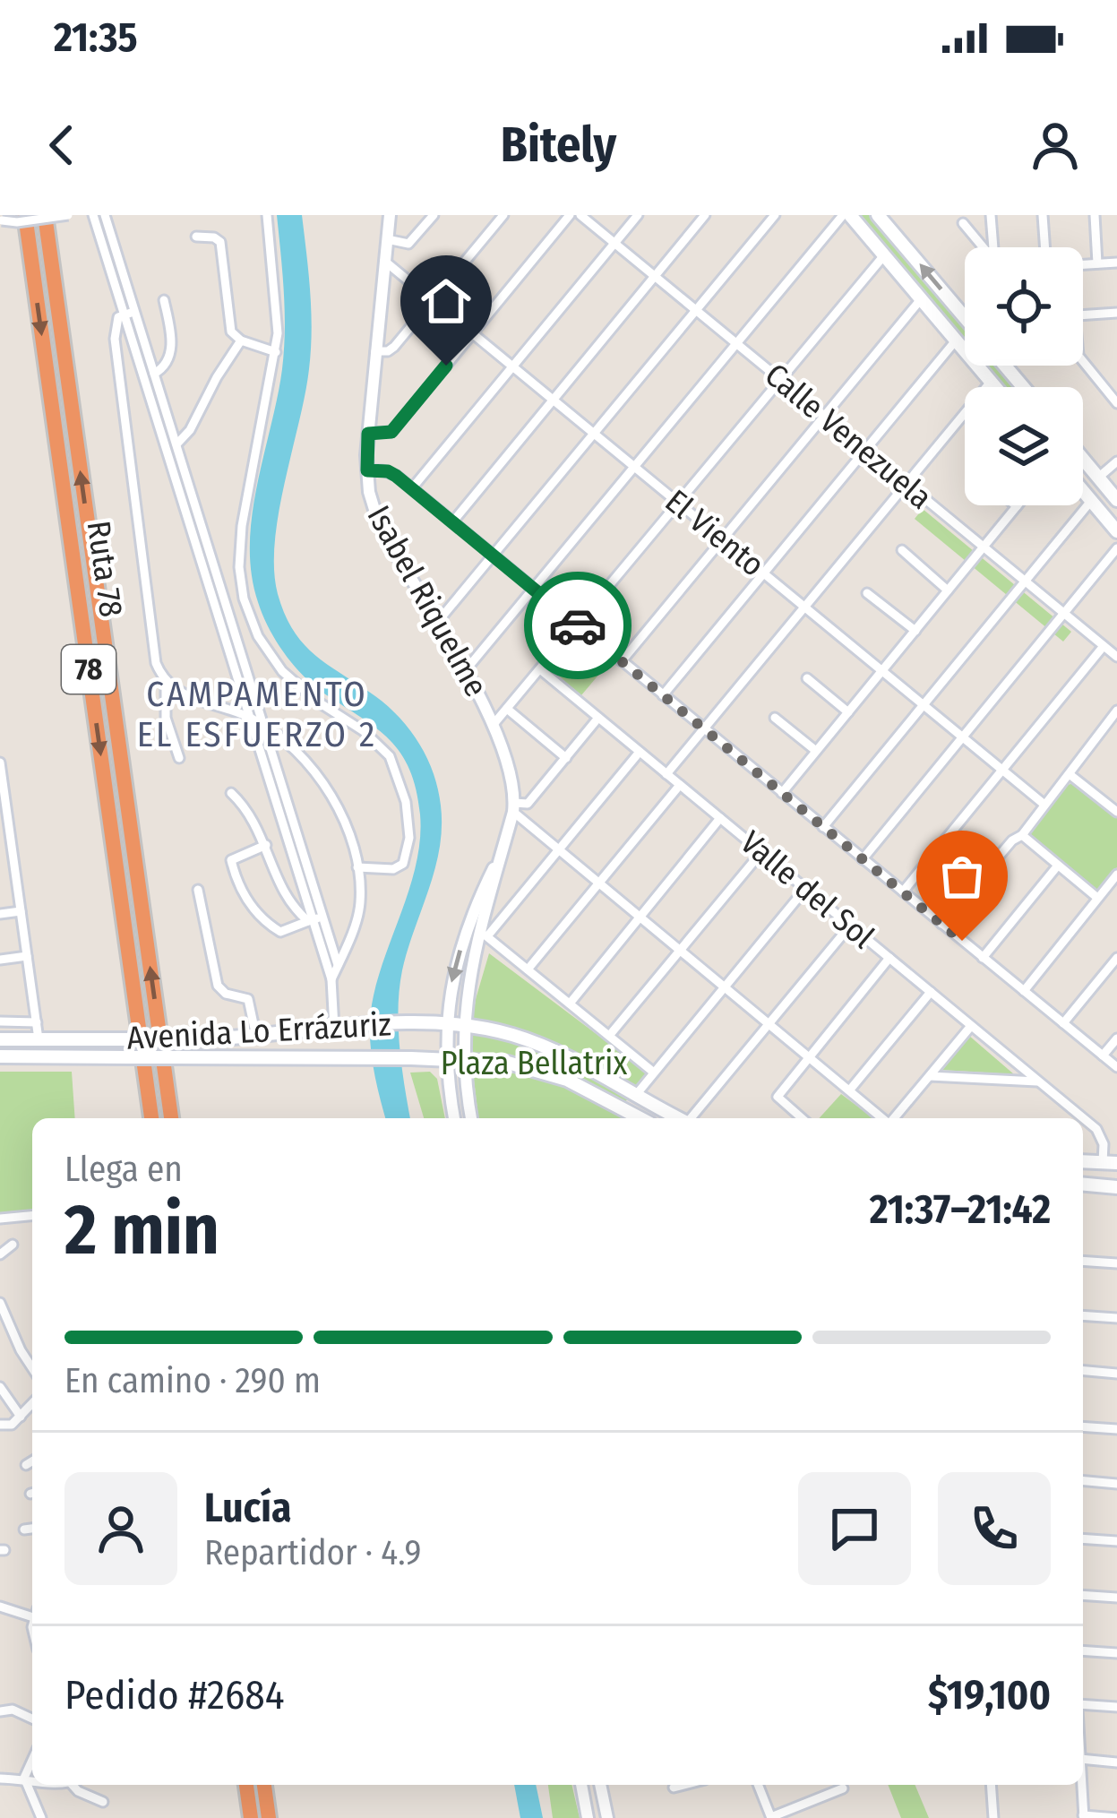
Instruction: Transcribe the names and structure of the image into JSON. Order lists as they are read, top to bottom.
{
  "streets": {
    "highway": ["Ruta 78", "78"],
    "main road": ["Avenida Lo Errázuriz"],
    "street": [
      "Calle Venezuela",
      "El Viento",
      "Isabel Riquelme",
      "Valle del Sol"
    ]
  },
  "crossings": [
    ["El Viento", "Isabel Riquelme"],
    ["Isabel Riquelme", "Avenida Lo Errázuriz"]
  ],
  "districts": ["CAMPAMENTO EL ESFUERZO 2"],
  "parks": ["Plaza Bellatrix"],
  "page": {
    "status": "21:35",
    "header": "Bitely",
    "heading": ["2 min", "Llega en", "21:37–21:42"],
    "panel": [
      "Lucía",
      "Repartidor · 4.9",
      "Pedido #2684",
      "$19,100"
    ],
    "bar": "En camino · 290 m"
  }
}
